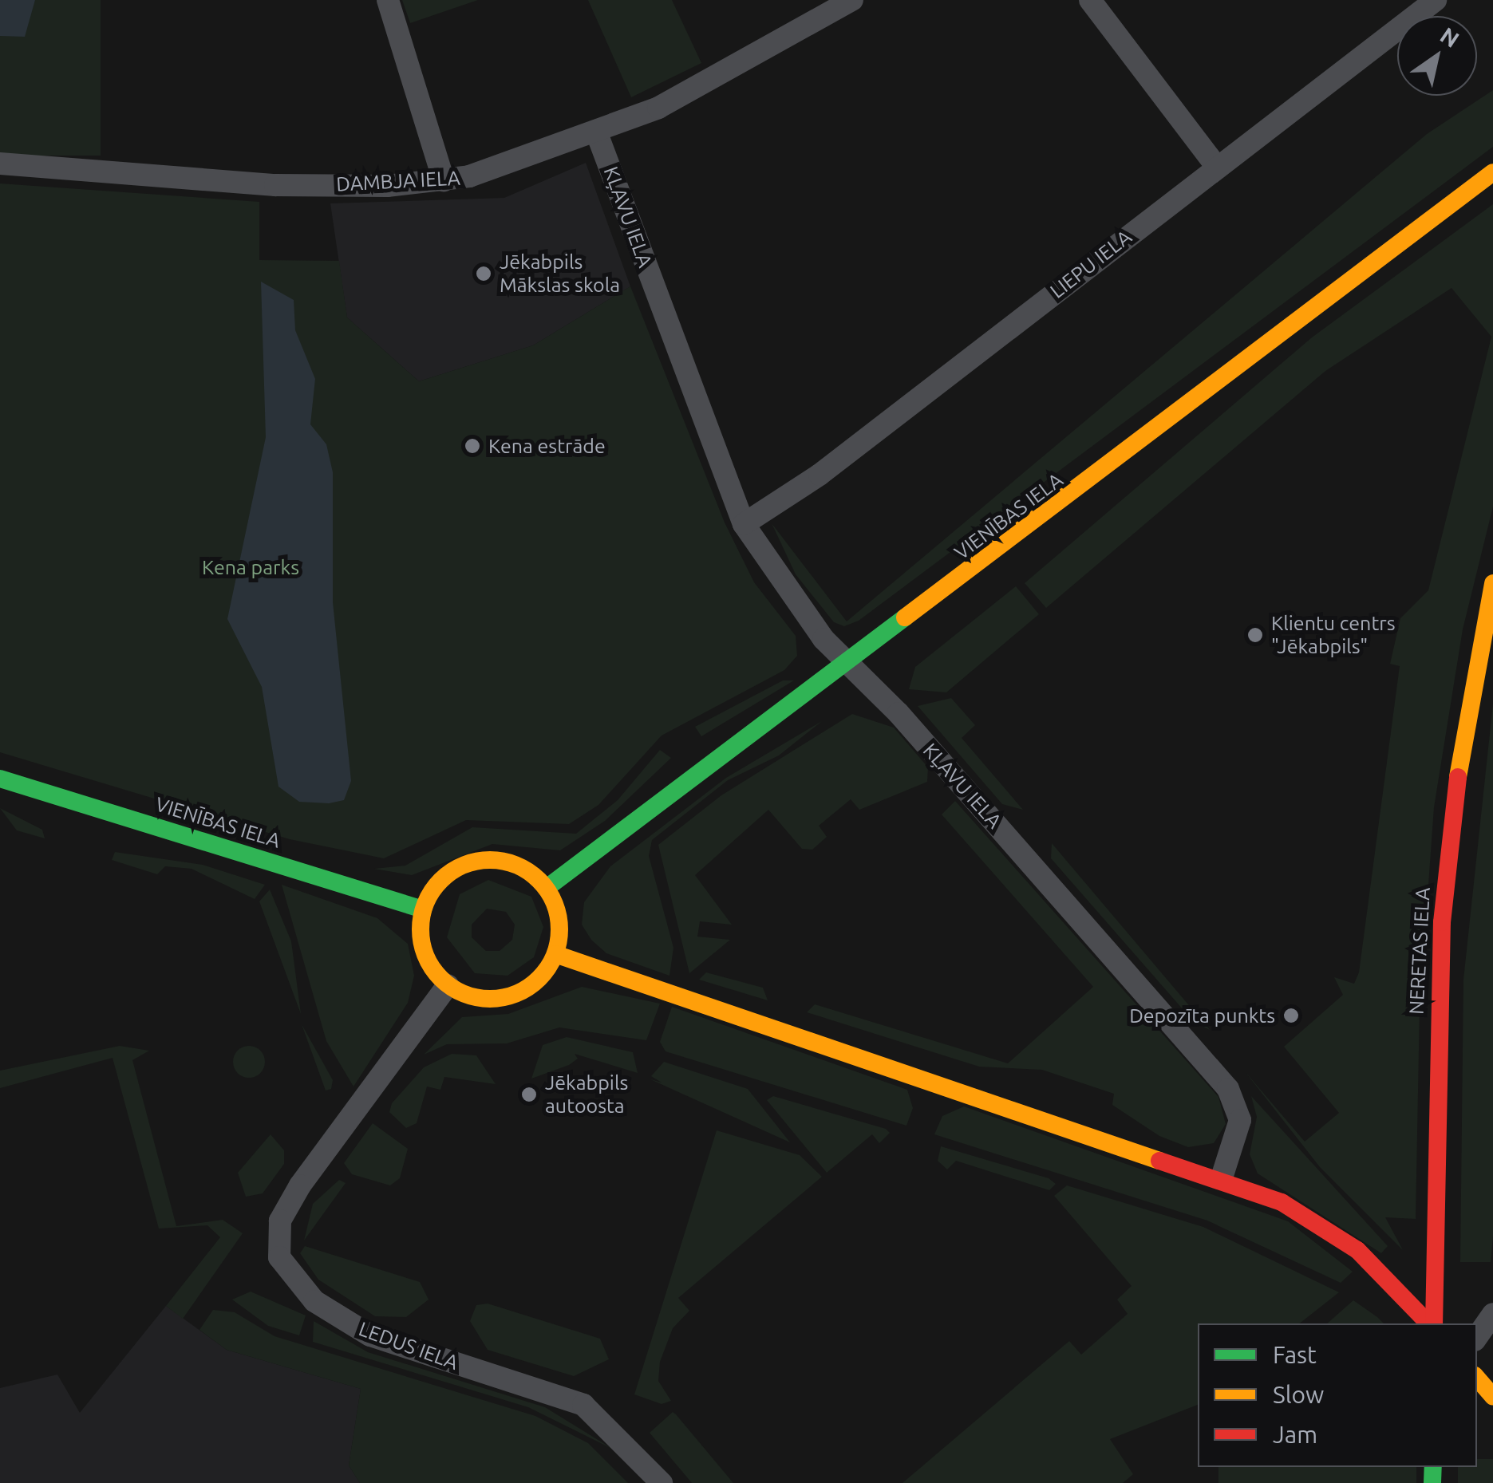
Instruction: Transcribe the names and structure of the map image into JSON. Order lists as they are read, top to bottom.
{
  "streets": {
    "main road": ["VIENĪBAS IELA", "NERETAS IELA"],
    "street": [
      "DAMBJA IELA",
      "KĻAVU IELA",
      "LIEPU IELA",
      "LEDUS IELA"
    ]
  },
  "crossings": [
    ["DAMBJA IELA", "KĻAVU IELA"],
    ["KĻAVU IELA", "LIEPU IELA"],
    ["KĻAVU IELA", "VIENĪBAS IELA"],
    ["VIENĪBAS IELA", "LEDUS IELA"]
  ],
  "parks": ["Kena parks"],
  "places": [
    "Jēkabpils Mākslas skola",
    "Kena estrāde",
    "Klientu centrs \"Jēkabpils\"",
    "Depozīta punkts",
    "Jēkabpils autoosta"
  ],
  "legend": ["Fast", "Slow", "Jam"],
  "north": "top right"
}
